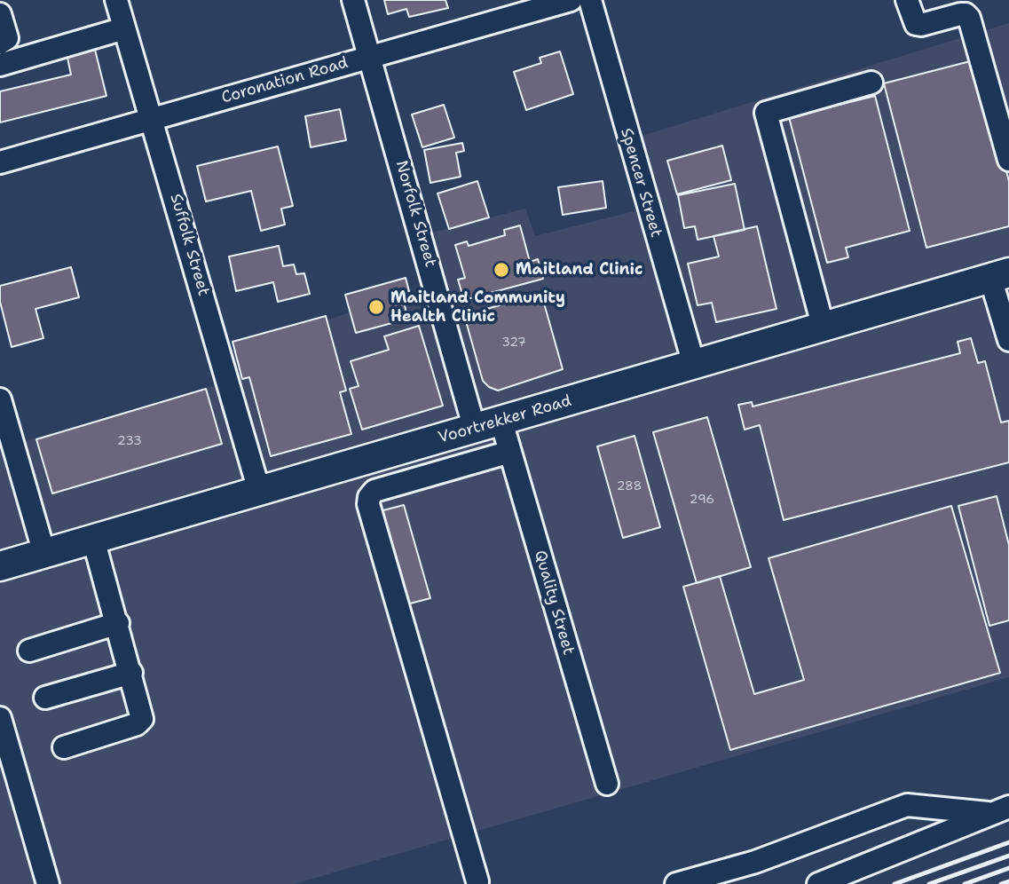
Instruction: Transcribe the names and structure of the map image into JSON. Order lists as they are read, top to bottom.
{
  "streets": {
    "main road": ["Voortrekker Road"],
    "street": [
      "Coronation Road",
      "Spencer Street",
      "Norfolk Street",
      "Suffolk Street",
      "Quality Street"
    ]
  },
  "crossings": [
    ["Coronation Road", "Norfolk Street"],
    ["Coronation Road", "Suffolk Street"],
    ["Spencer Street", "Voortrekker Road"],
    ["Norfolk Street", "Voortrekker Road"],
    ["Norfolk Street", "Quality Street"],
    ["Suffolk Street", "Voortrekker Road"],
    ["Voortrekker Road", "Quality Street"]
  ],
  "places": ["Maitland Clinic", "Maitland Community Health Clinic"],
  "house_numbers": [
    "327",
    "233",
    "288",
    "296"
  ]
}
